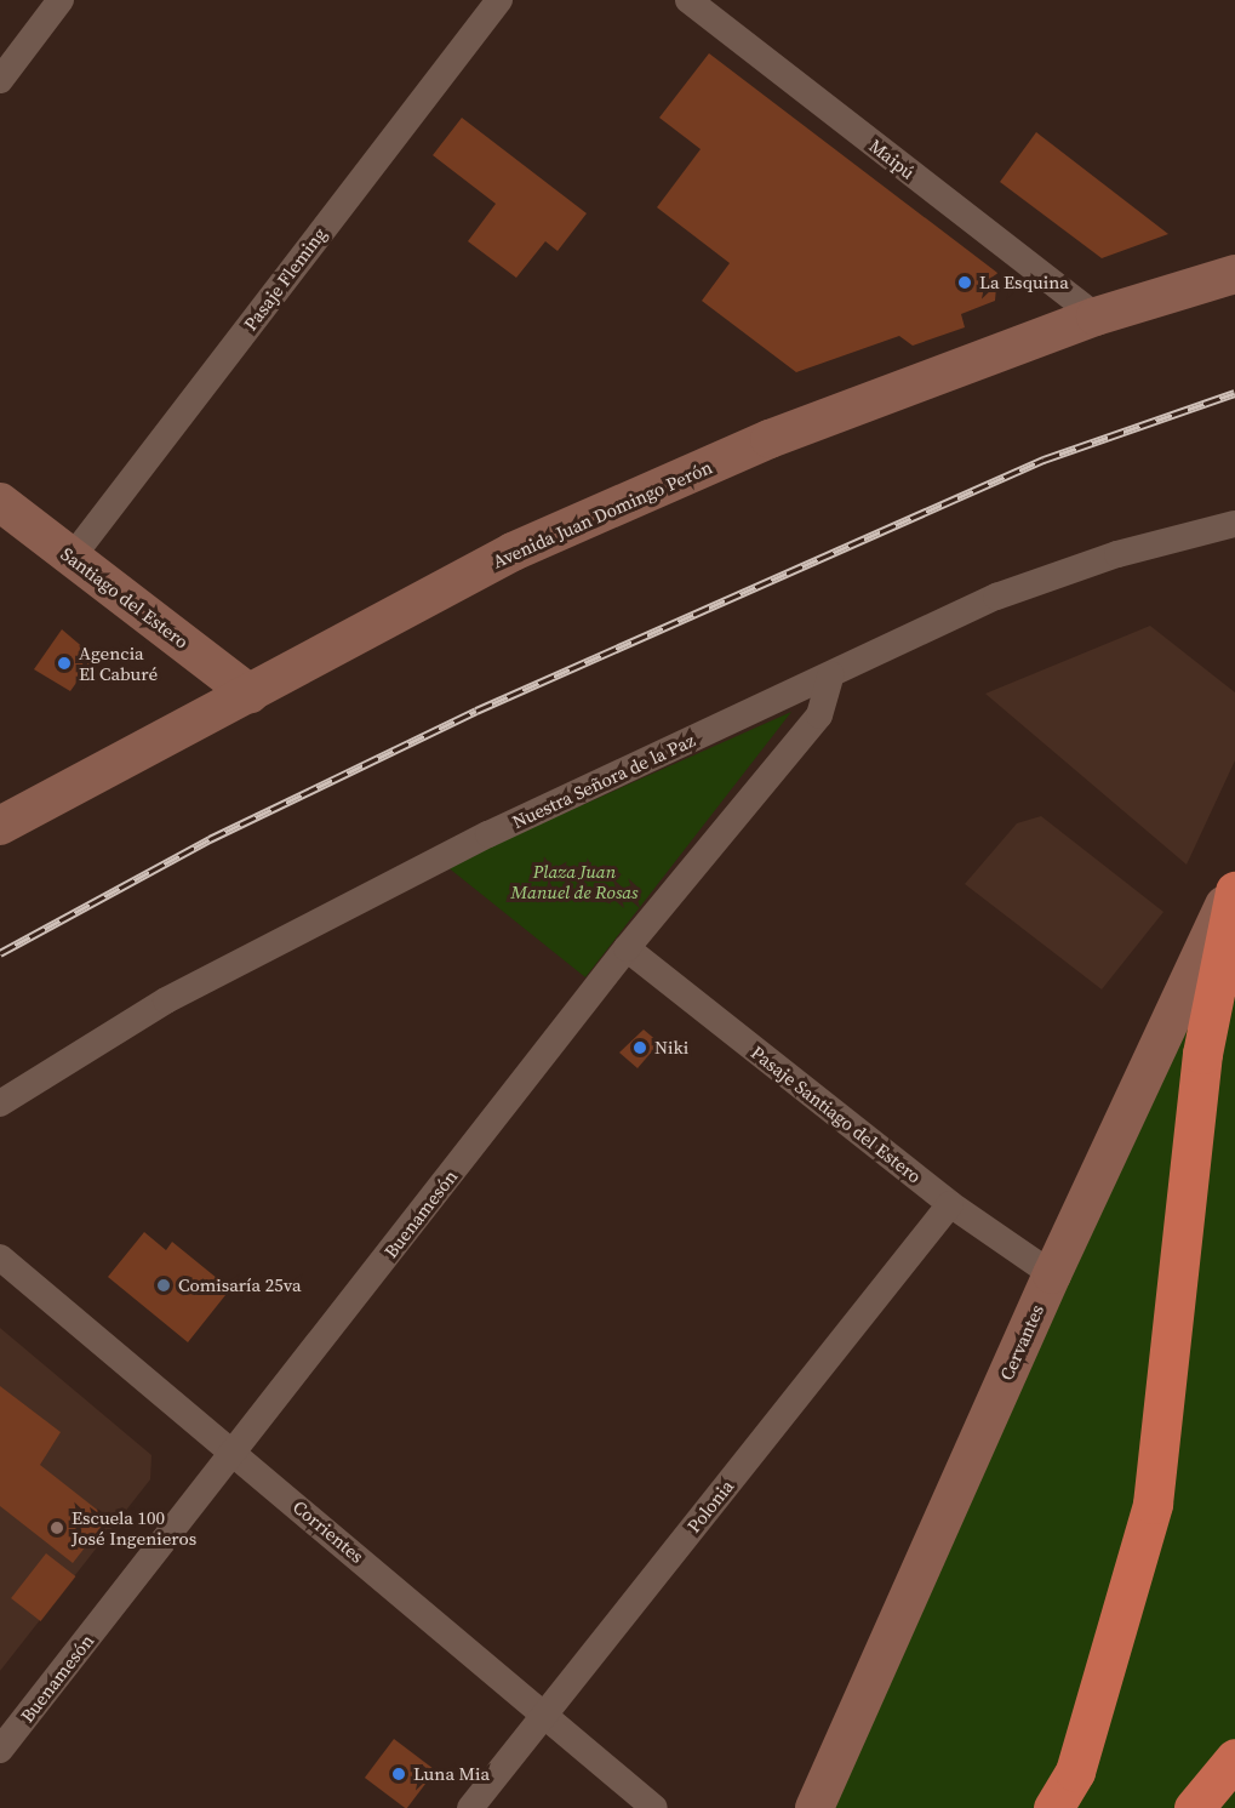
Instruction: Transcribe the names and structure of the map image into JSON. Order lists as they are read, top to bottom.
{
  "streets": {
    "street": [
      "Maipú",
      "Pasaje Fleming",
      "Avenida Juan Domingo Perón",
      "Santiago del Estero",
      "Nuestra Señora de la Paz",
      "Pasaje Santiago del Estero",
      "Buenamesón",
      "Cervantes",
      "Polonia",
      "Corrientes"
    ]
  },
  "crossings": [
    ["Maipú", "Avenida Juan Domingo Perón"],
    ["Pasaje Fleming", "Santiago del Estero"],
    ["Avenida Juan Domingo Perón", "Santiago del Estero"],
    ["Nuestra Señora de la Paz", "Buenamesón"],
    ["Pasaje Santiago del Estero", "Buenamesón"],
    ["Pasaje Santiago del Estero", "Cervantes"],
    ["Pasaje Santiago del Estero", "Polonia"],
    ["Buenamesón", "Corrientes"],
    ["Polonia", "Corrientes"]
  ],
  "parks": ["Plaza Juan Manuel de Rosas"],
  "places": [
    "La Esquina",
    "Agencia El Caburé",
    "Niki",
    "Comisaría 25va",
    "Escuela 100 José Ingenieros",
    "Luna Mia"
  ]
}
